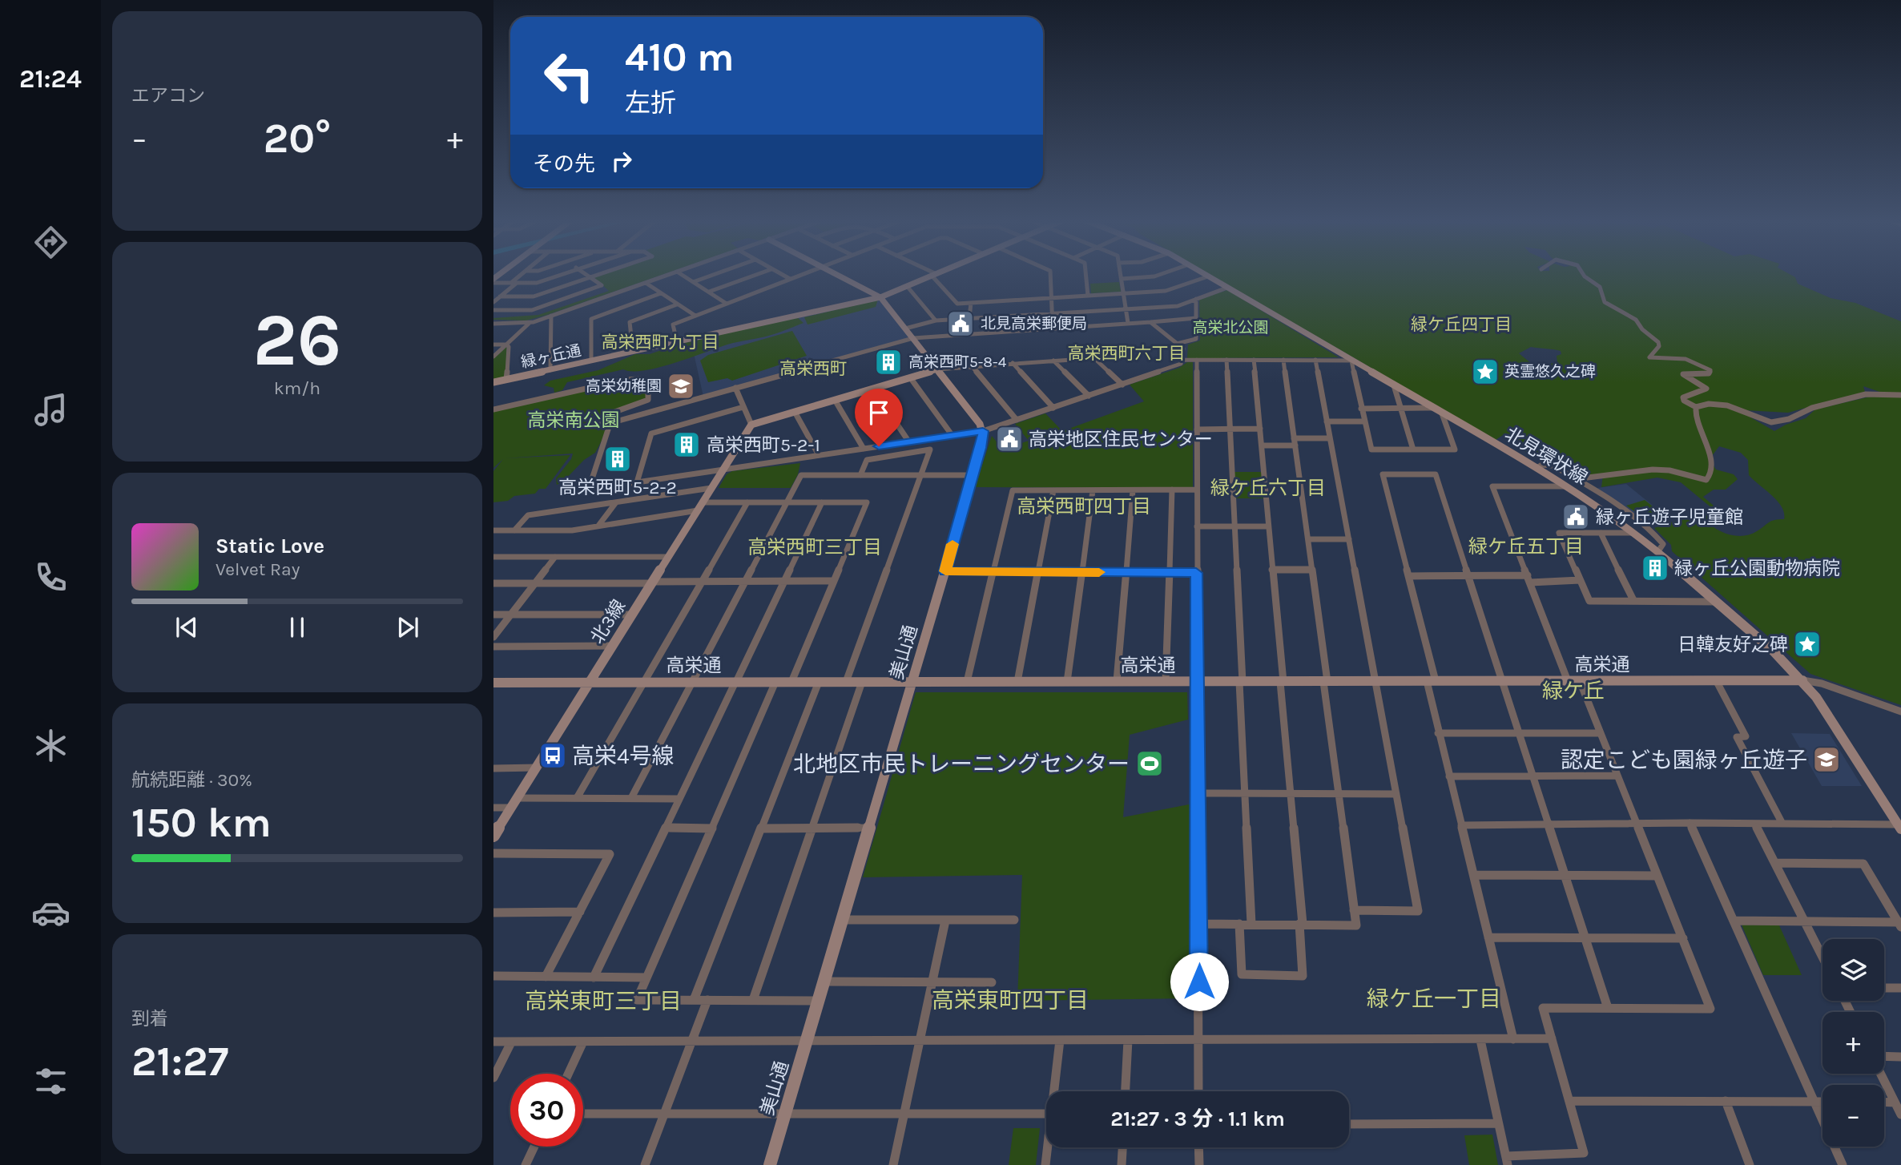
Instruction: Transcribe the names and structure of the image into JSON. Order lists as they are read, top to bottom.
{
  "streets": {
    "street": [
      "緑ヶ丘通",
      "北見環状線",
      "北3線",
      "美山通",
      "高栄通"
    ]
  },
  "crossings": [
    ["北見環状線", "高栄通"],
    ["北3線", "高栄通"],
    ["美山通", "高栄通"]
  ],
  "districts": [
    "緑ケ丘四丁目",
    "高栄西町九丁目",
    "高栄西町六丁目",
    "高栄西町",
    "緑ケ丘六丁目",
    "高栄西町四丁目",
    "緑ケ丘五丁目",
    "高栄西町三丁目",
    "緑ケ丘",
    "緑ケ丘一丁目",
    "高栄東町四丁目",
    "高栄東町三丁目"
  ],
  "parks": ["高栄北公園", "高栄南公園"],
  "places": {
    "public building": ["北見高栄郵便局", "高栄地区住民センター", "緑ヶ丘遊子児童館"],
    "building": [
      "高栄西町5-8-4",
      "高栄西町5-2-1",
      "高栄西町5-2-2",
      "緑ヶ丘公園動物病院"
    ],
    "place": ["英霊悠久之碑", "日韓友好之碑"],
    "school or university": ["高栄幼稚園", "認定こども園緑ヶ丘遊子"],
    "bus stop": ["高栄4号線"],
    "sports": ["北地区市民トレーニングセンター"]
  },
  "page": {
    "tabs": "21:24",
    "tile": [
      "エアコン",
      ["26", "km/h"],
      ["航続距離 · 30%", "150 km"],
      ["到着", "21:27"]
    ],
    "turn": ["410 m", "左折"],
    "heat": ["−", "20°", "+"],
    "then": "その先",
    "song": ["Static Love", "Velvet Ray"],
    "map_buttons": ["+", "−"],
    "limit": "30",
    "trip": "21:27 · 3 分 · 1.1 km"
  }
}
